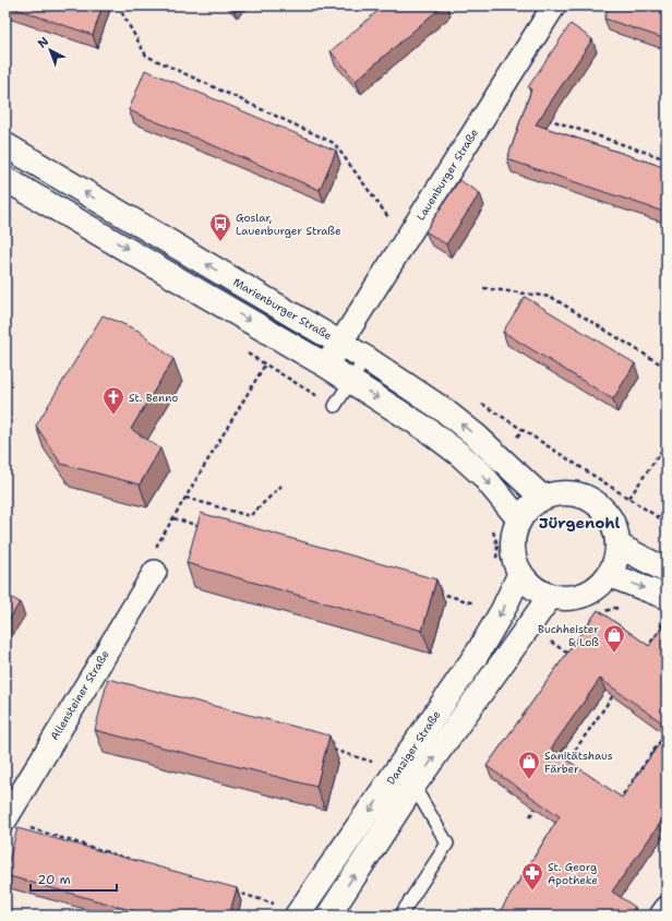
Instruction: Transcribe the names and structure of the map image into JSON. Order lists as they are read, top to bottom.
{
  "streets": {
    "street": [
      "Lauenburger Straße",
      "Marienburger Straße",
      "Allensteiner Straße",
      "Danziger Straße"
    ]
  },
  "crossings": [
    ["Lauenburger Straße", "Marienburger Straße"],
    ["Marienburger Straße", "Danziger Straße"]
  ],
  "districts": ["Jürgenohl"],
  "places": {
    "bus stop": ["Goslar, Lauenburger Straße"],
    "church": ["St. Benno"],
    "shop": ["Buchheister & Loß", "Sanitätshaus Färber"],
    "pharmacy": ["St. Georg Apotheke"]
  },
  "scale_bar": "20 m",
  "north": "top left"
}
